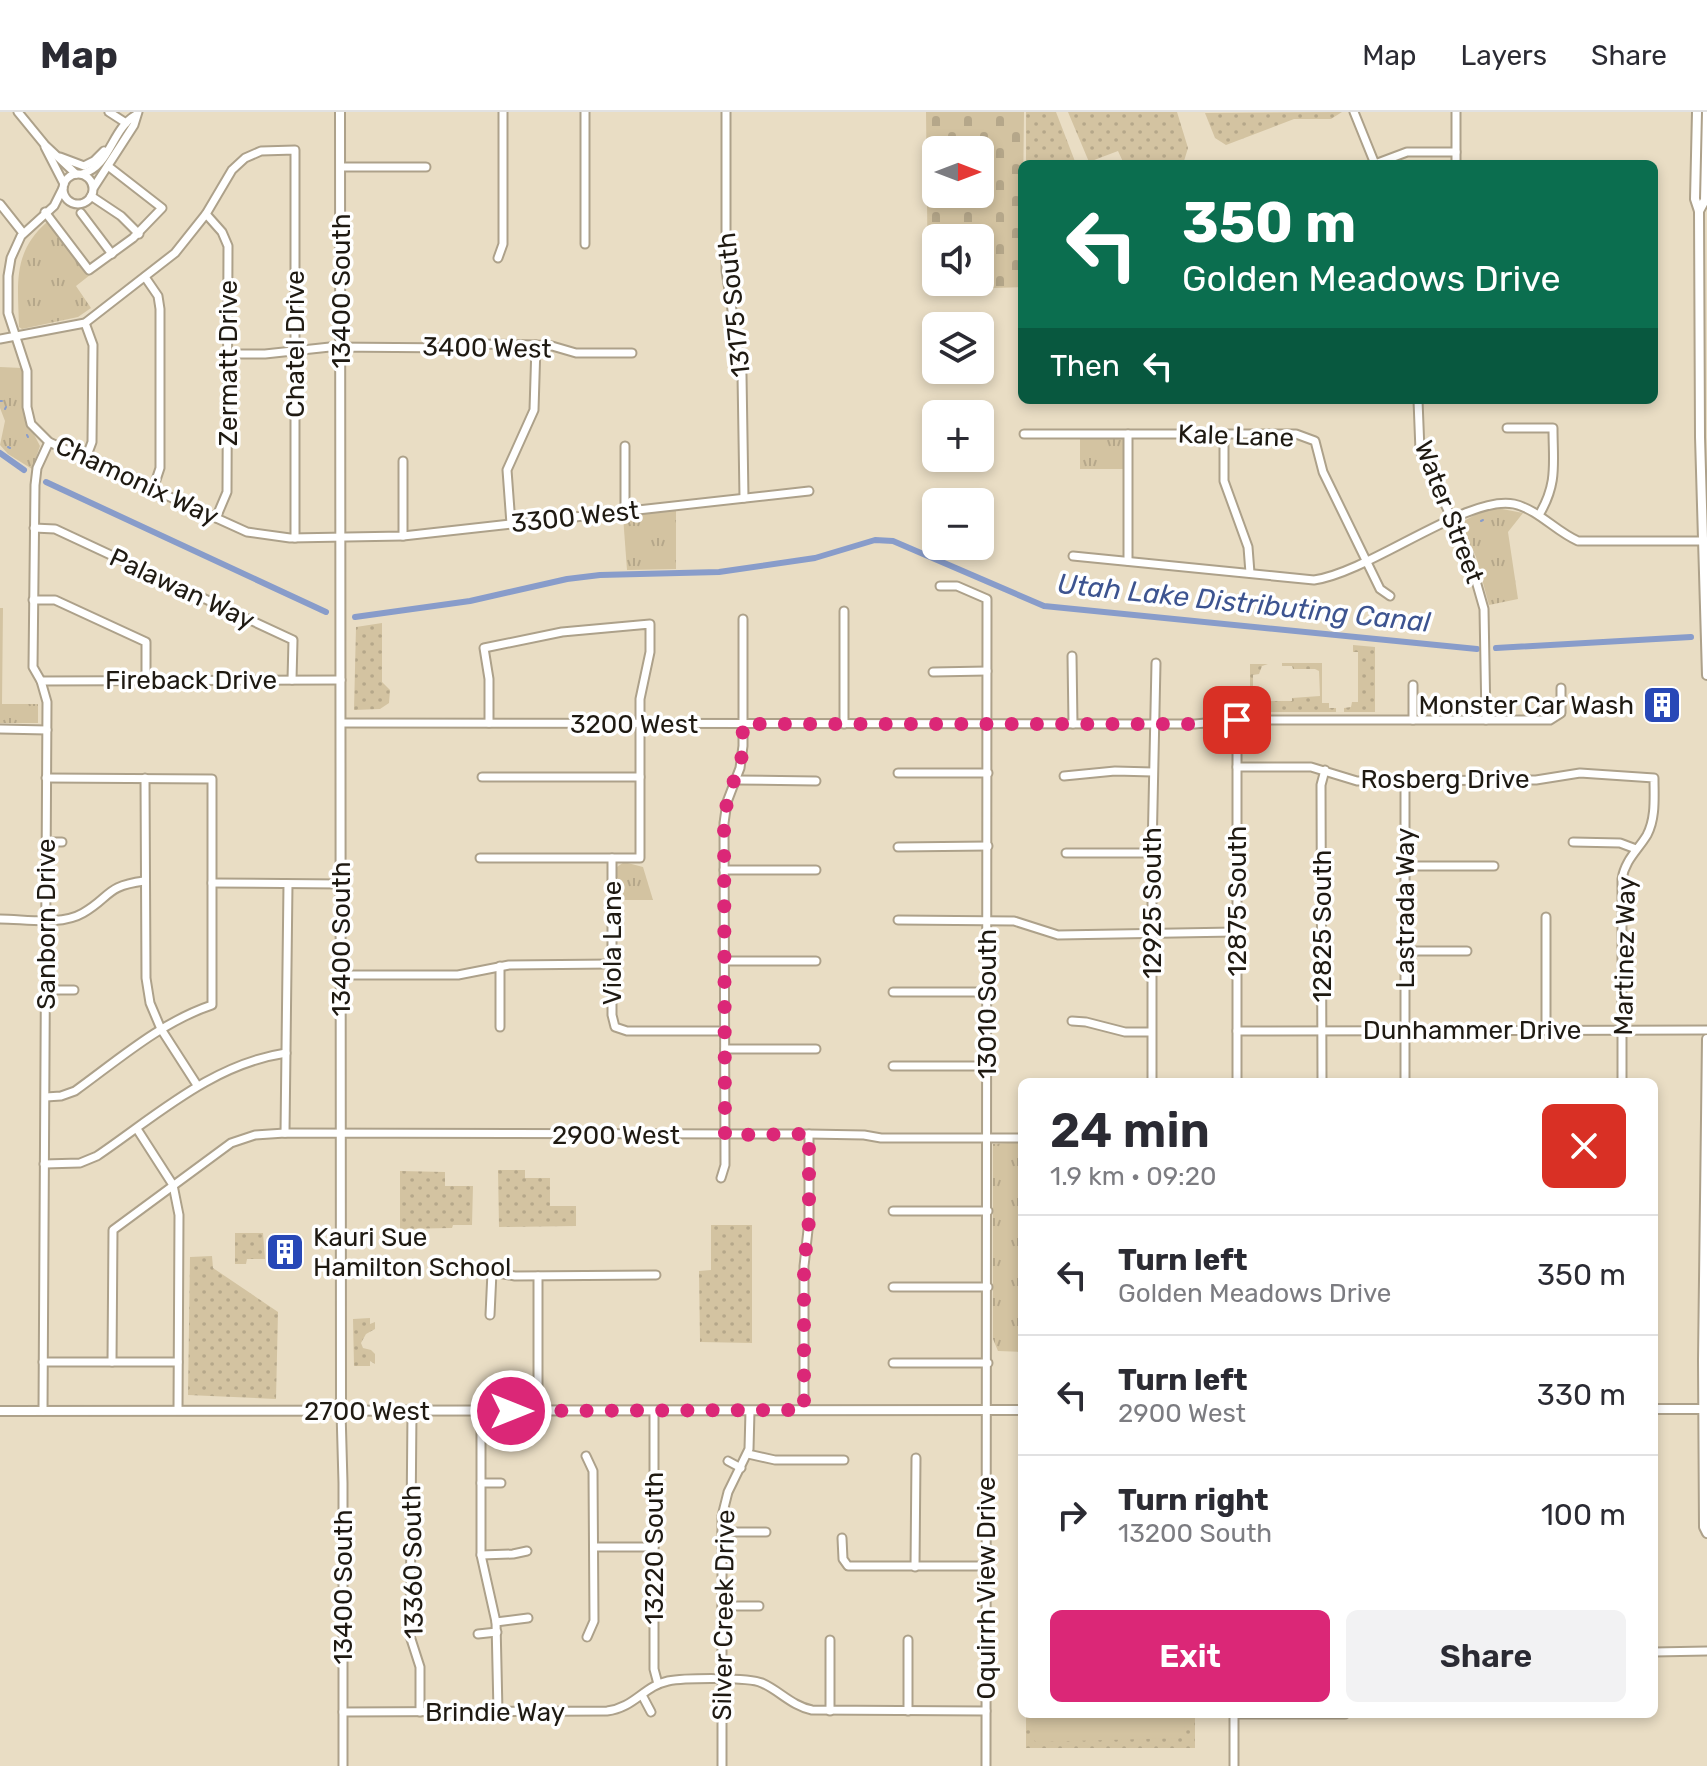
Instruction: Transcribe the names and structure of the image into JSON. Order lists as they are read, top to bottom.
{
  "streets": {
    "main road": ["13400 South", "2700 West"],
    "street": [
      "13175 South",
      "Chatel Drive",
      "3400 West",
      "Zermatt Drive",
      "Kale Lane",
      "Chamonix Way",
      "Water Street",
      "3300 West",
      "Palawan Way",
      "Fireback Drive",
      "3200 West",
      "Rosberg Drive",
      "12875 South",
      "12925 South",
      "Lastrada Way",
      "Sanborn Drive",
      "12825 South",
      "Viola Lane",
      "Martinez Way",
      "13010 South",
      "Dunhammer Drive",
      "2900 West",
      "13220 South",
      "13360 South",
      "Oquirrh View Drive",
      "Silver Creek Drive",
      "Brindie Way"
    ]
  },
  "crossings": [
    ["13400 South", "3400 West"],
    ["13400 South", "Chamonix Way"],
    ["13400 South", "3300 West"],
    ["13400 South", "Fireback Drive"],
    ["13400 South", "3200 West"],
    ["13400 South", "2900 West"],
    ["13400 South", "2700 West"],
    ["13400 South", "Brindie Way"],
    ["13175 South", "3300 West"],
    ["Chatel Drive", "3400 West"],
    ["Chatel Drive", "Zermatt Drive"],
    ["Chatel Drive", "Chamonix Way"],
    ["3400 West", "Zermatt Drive"],
    ["Zermatt Drive", "Chamonix Way"],
    ["Chamonix Way", "3300 West"],
    ["Chamonix Way", "Sanborn Drive"],
    ["Water Street", "3200 West"],
    ["Palawan Way", "Fireback Drive"],
    ["Palawan Way", "Sanborn Drive"],
    ["Fireback Drive", "Sanborn Drive"],
    ["3200 West", "12875 South"],
    ["3200 West", "12925 South"],
    ["3200 West", "13010 South"],
    ["Rosberg Drive", "12875 South"],
    ["Rosberg Drive", "Lastrada Way"],
    ["Rosberg Drive", "12825 South"],
    ["Rosberg Drive", "Martinez Way"],
    ["12875 South", "Dunhammer Drive"],
    ["Lastrada Way", "Dunhammer Drive"],
    ["Sanborn Drive", "2700 West"],
    ["12825 South", "Dunhammer Drive"],
    ["Martinez Way", "Dunhammer Drive"],
    ["13010 South", "2900 West"],
    ["13010 South", "2700 West"],
    ["13010 South", "Oquirrh View Drive"],
    ["2700 West", "13220 South"],
    ["2700 West", "13360 South"],
    ["2700 West", "Oquirrh View Drive"],
    ["2700 West", "Silver Creek Drive"],
    ["13220 South", "Brindie Way"],
    ["13360 South", "Brindie Way"],
    ["Oquirrh View Drive", "Brindie Way"],
    ["Silver Creek Drive", "Brindie Way"]
  ],
  "water": ["Utah Lake Distributing Canal"],
  "places": {
    "building": ["Monster Car Wash", "Kauri Sue Hamilton School"]
  },
  "north": "right",
  "page": {
    "header": "Map",
    "nav": ["Map", "Layers", "Share"],
    "map_buttons": ["+", "−"],
    "turn": ["350 m", "Golden Meadows Drive"],
    "then": "Then",
    "heading": ["24 min", "1.9 km · 09:20"],
    "list": [
      {
        "name": "Turn left",
        "note": "Golden Meadows Drive",
        "value": "350 m"
      },
      {
        "name": "Turn left",
        "note": "2900 West",
        "value": "330 m"
      },
      {
        "name": "Turn right",
        "note": "13200 South",
        "value": "100 m"
      }
    ],
    "buttons": ["Exit", "Share"]
  }
}
